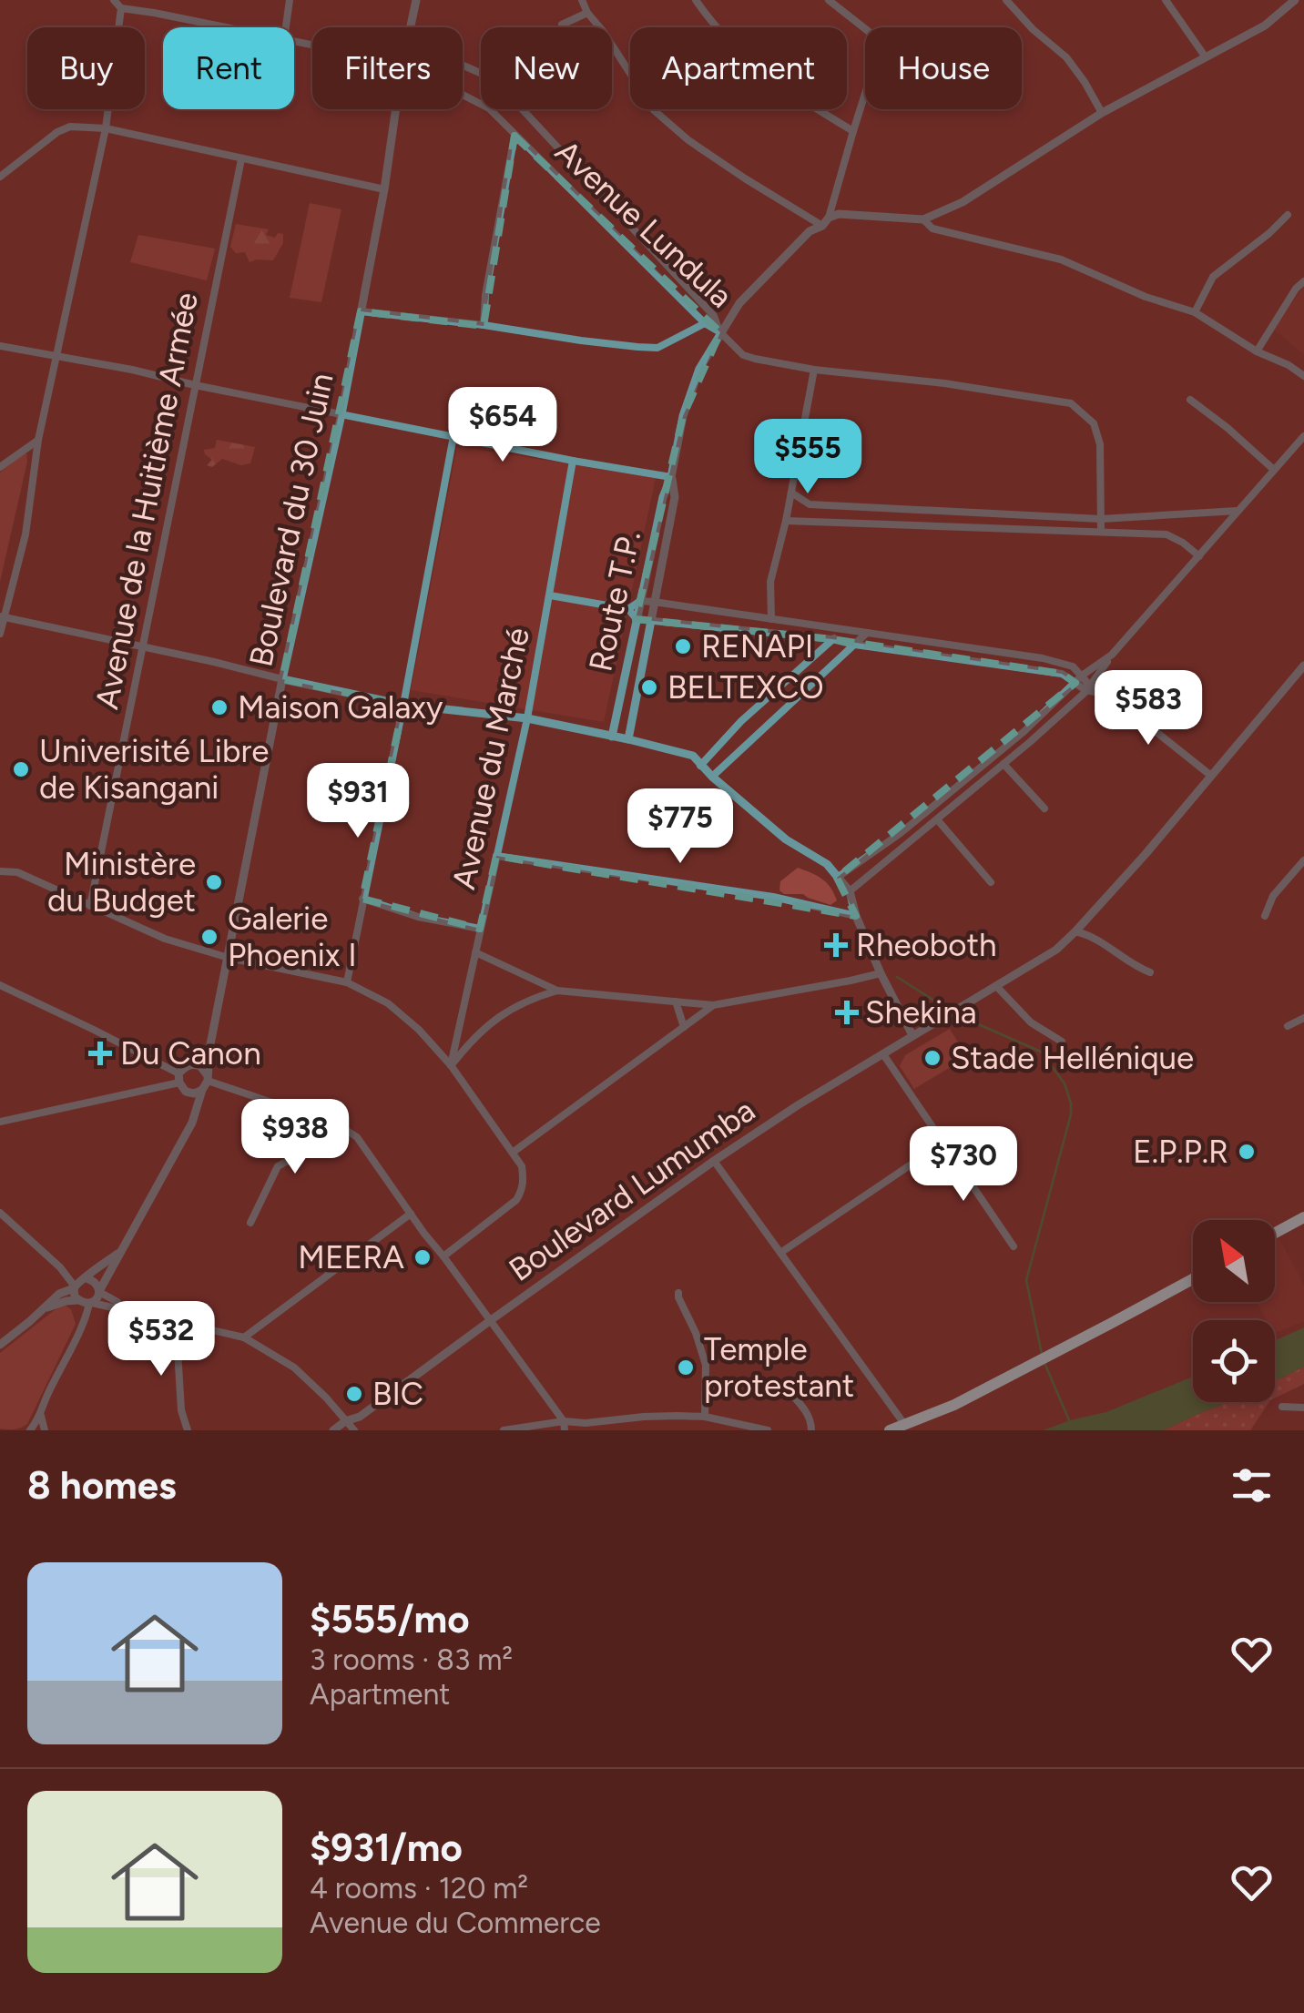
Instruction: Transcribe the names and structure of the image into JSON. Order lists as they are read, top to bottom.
{
  "streets": {
    "street": [
      "Avenue Lundula",
      "Avenue de la Huitième Armée",
      "Boulevard du 30 Juin",
      "Route T.P.",
      "Avenue du Marché",
      "Boulevard Lumumba"
    ]
  },
  "crossings": [
    ["Avenue Lundula", "Route T.P."]
  ],
  "places": {
    "other": [
      "RENAPI",
      "BELTEXCO",
      "Maison Galaxy",
      "Univerisité Libre de Kisangani",
      "Ministère du Budget",
      "Galerie Phoenix I",
      "Stade Hellénique",
      "E.P.P.R",
      "MEERA",
      "Temple protestant",
      "BIC"
    ],
    "health": ["Rheoboth", "Shekina", "Du Canon"]
  },
  "north": "top left",
  "page": {
    "chip": [
      "Buy",
      "Rent",
      "Filters",
      "New",
      "Apartment",
      "House"
    ],
    "price": [
      "$654",
      "$555",
      "$583",
      "$931",
      "$775",
      "$938",
      "$730",
      "$532"
    ],
    "heading": "8 homes",
    "list": [
      {
        "name": "$555/mo",
        "note": "3 rooms · 83 m² · Apartment"
      },
      {
        "name": "$931/mo",
        "note": "4 rooms · 120 m² · Avenue du Commerce"
      }
    ]
  }
}
